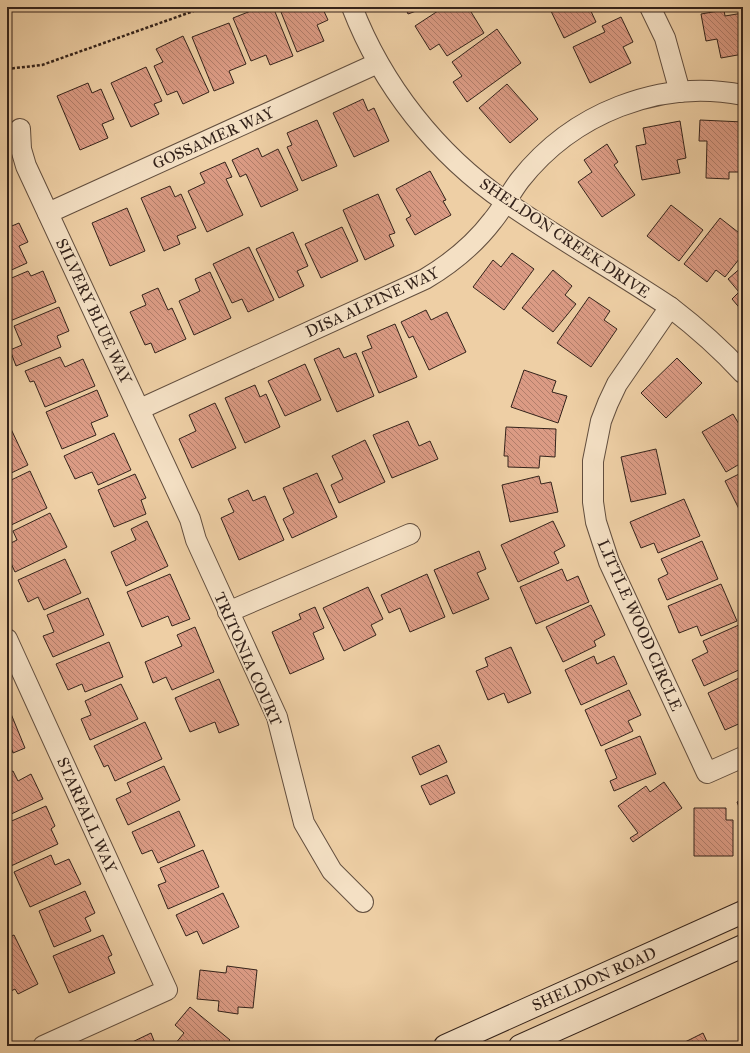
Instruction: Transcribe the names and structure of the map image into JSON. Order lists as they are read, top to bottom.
{
  "streets": {
    "main road": ["SHELDON ROAD"],
    "street": [
      "GOSSAMER WAY",
      "SHELDON CREEK DRIVE",
      "DISA ALPINE WAY",
      "SILVERY BLUE WAY",
      "LITTLE WOOD CIRCLE",
      "TRITONIA COURT",
      "STARFALL WAY"
    ]
  },
  "crossings": [
    ["GOSSAMER WAY", "SHELDON CREEK DRIVE"],
    ["GOSSAMER WAY", "SILVERY BLUE WAY"],
    ["SHELDON CREEK DRIVE", "DISA ALPINE WAY"],
    ["SHELDON CREEK DRIVE", "LITTLE WOOD CIRCLE"],
    ["DISA ALPINE WAY", "SILVERY BLUE WAY"],
    ["DISA ALPINE WAY", "TRITONIA COURT"],
    ["SILVERY BLUE WAY", "TRITONIA COURT"]
  ]
}
